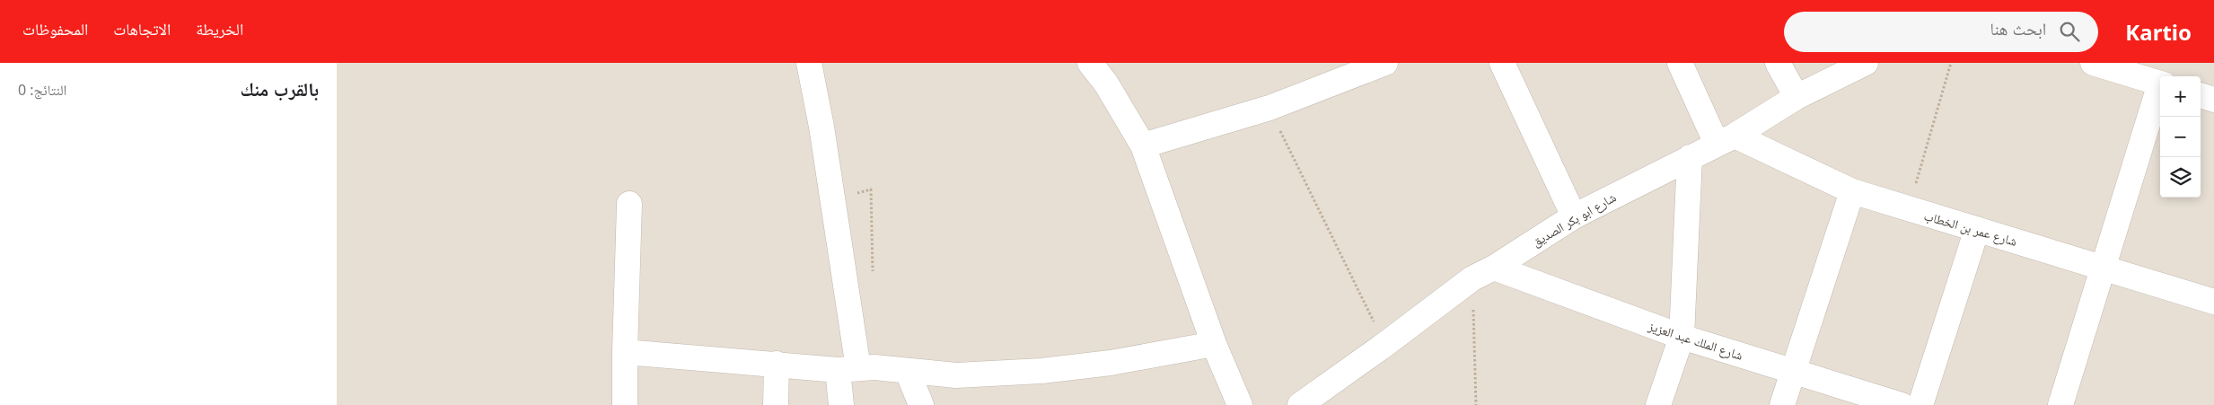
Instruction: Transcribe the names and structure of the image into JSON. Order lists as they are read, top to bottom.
{
  "streets": {
    "street": ["شارع ابو بكر الصديق", "شارع عمر بن الخطاب", "شارع الملك عبد العزيز"]
  },
  "crossings": [
    ["شارع ابو بكر الصديق", "شارع عمر بن الخطاب"],
    ["شارع ابو بكر الصديق", "شارع الملك عبد العزيز"]
  ],
  "page": {
    "header": "Kartio",
    "search": "ابحث هنا",
    "nav": ["الخريطة", "الاتجاهات", "المحفوظات"],
    "heading": ["بالقرب منك", "النتائج: 0"],
    "map_buttons": ["+", "−"]
  }
}
